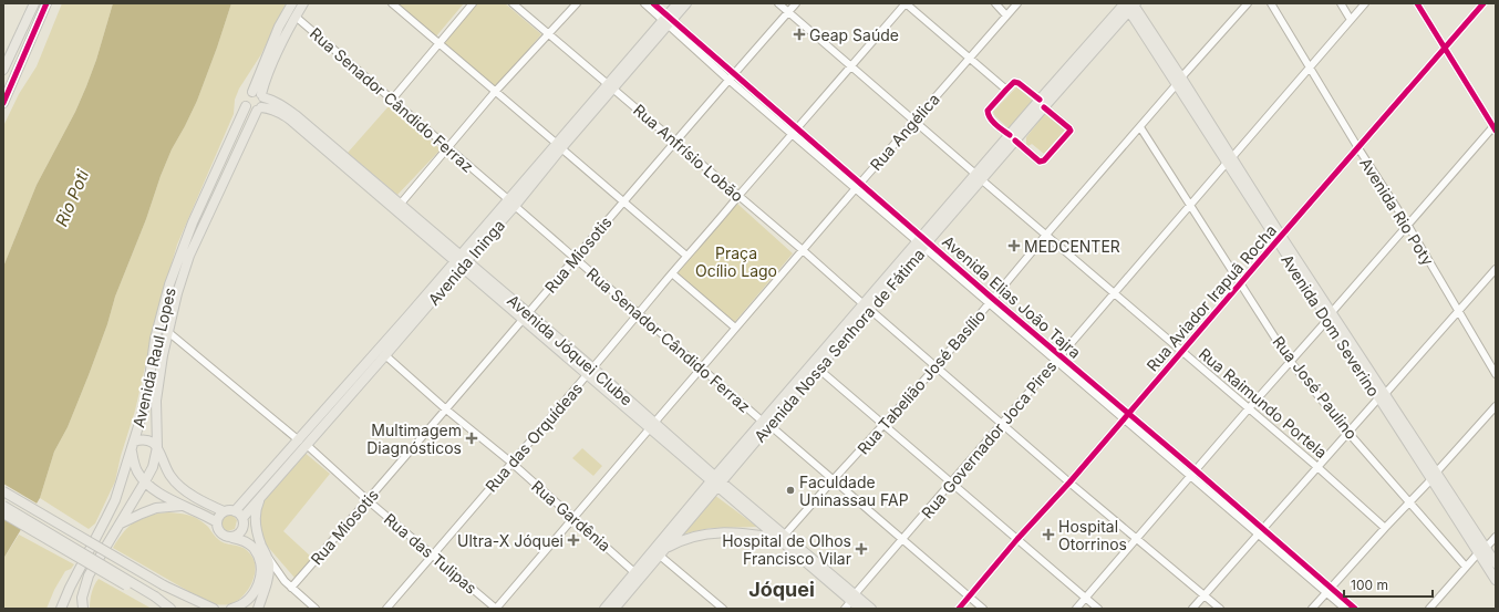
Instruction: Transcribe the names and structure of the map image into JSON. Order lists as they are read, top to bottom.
{
  "streets": {
    "main road": [
      "Avenida Ininga",
      "Avenida Dom Severino",
      "Avenida Nossa Senhora de Fátima",
      "Avenida Jóquei Clube",
      "Avenida Raul Lopes"
    ],
    "street": [
      "Rua Senador Cândido Ferraz",
      "Rua Angélica",
      "Rua Anfrísio Lobão",
      "Avenida Rio Poty",
      "Rua Miosotis",
      "Avenida Elias João Tajra",
      "Rua Aviador Irapuã Rocha",
      "Rua Tabelião José Basílio",
      "Rua José Paulino",
      "Rua Raimundo Portela",
      "Rua das Orquídeas",
      "Rua Governador Joca Pires",
      "Rua Gardênia",
      "Rua das Tulipas"
    ]
  },
  "crossings": [
    ["Rua Senador Cândido Ferraz", "Rua Angélica"],
    ["Rua Senador Cândido Ferraz", "Rua Miosotis"],
    ["Rua Senador Cândido Ferraz", "Avenida Ininga"],
    ["Rua Senador Cândido Ferraz", "Rua Aviador Irapuã Rocha"],
    ["Rua Senador Cândido Ferraz", "Avenida Nossa Senhora de Fátima"],
    ["Rua Senador Cândido Ferraz", "Rua Tabelião José Basílio"],
    ["Rua Senador Cândido Ferraz", "Rua das Orquídeas"],
    ["Rua Senador Cândido Ferraz", "Rua Governador Joca Pires"],
    ["Rua Angélica", "Rua Anfrísio Lobão"],
    ["Rua Angélica", "Avenida Elias João Tajra"],
    ["Rua Angélica", "Avenida Jóquei Clube"],
    ["Rua Angélica", "Rua Raimundo Portela"],
    ["Rua Angélica", "Rua Gardênia"],
    ["Rua Angélica", "Rua das Tulipas"],
    ["Rua Anfrísio Lobão", "Rua Miosotis"],
    ["Rua Anfrísio Lobão", "Avenida Ininga"],
    ["Rua Anfrísio Lobão", "Rua Aviador Irapuã Rocha"],
    ["Rua Anfrísio Lobão", "Avenida Nossa Senhora de Fátima"],
    ["Rua Anfrísio Lobão", "Rua Tabelião José Basílio"],
    ["Rua Anfrísio Lobão", "Rua das Orquídeas"],
    ["Rua Anfrísio Lobão", "Rua Governador Joca Pires"],
    ["Avenida Rio Poty", "Rua Aviador Irapuã Rocha"],
    ["Avenida Rio Poty", "Rua Governador Joca Pires"],
    ["Rua Miosotis", "Avenida Elias João Tajra"],
    ["Rua Miosotis", "Avenida Jóquei Clube"],
    ["Rua Miosotis", "Rua Raimundo Portela"],
    ["Rua Miosotis", "Rua Gardênia"],
    ["Rua Miosotis", "Rua das Tulipas"],
    ["Avenida Ininga", "Avenida Elias João Tajra"],
    ["Avenida Ininga", "Avenida Jóquei Clube"],
    ["Avenida Ininga", "Rua Gardênia"],
    ["Avenida Ininga", "Rua das Tulipas"],
    ["Avenida Elias João Tajra", "Rua Aviador Irapuã Rocha"],
    ["Avenida Elias João Tajra", "Avenida Nossa Senhora de Fátima"],
    ["Avenida Elias João Tajra", "Rua Tabelião José Basílio"],
    ["Avenida Elias João Tajra", "Rua das Orquídeas"],
    ["Avenida Elias João Tajra", "Rua Governador Joca Pires"],
    ["Rua Aviador Irapuã Rocha", "Avenida Dom Severino"],
    ["Rua Aviador Irapuã Rocha", "Rua José Paulino"],
    ["Rua Aviador Irapuã Rocha", "Rua Raimundo Portela"],
    ["Avenida Dom Severino", "Avenida Nossa Senhora de Fátima"],
    ["Avenida Dom Severino", "Rua Tabelião José Basílio"],
    ["Avenida Dom Severino", "Rua Governador Joca Pires"],
    ["Avenida Nossa Senhora de Fátima", "Avenida Jóquei Clube"],
    ["Avenida Nossa Senhora de Fátima", "Rua Raimundo Portela"],
    ["Avenida Nossa Senhora de Fátima", "Rua Gardênia"],
    ["Avenida Jóquei Clube", "Avenida Raul Lopes"],
    ["Avenida Jóquei Clube", "Rua Tabelião José Basílio"],
    ["Avenida Jóquei Clube", "Rua das Orquídeas"],
    ["Avenida Jóquei Clube", "Rua Governador Joca Pires"],
    ["Avenida Raul Lopes", "Rua das Tulipas"],
    ["Rua Tabelião José Basílio", "Rua José Paulino"],
    ["Rua Tabelião José Basílio", "Rua Raimundo Portela"],
    ["Rua José Paulino", "Rua Governador Joca Pires"],
    ["Rua Raimundo Portela", "Rua das Orquídeas"],
    ["Rua Raimundo Portela", "Rua Governador Joca Pires"],
    ["Rua das Orquídeas", "Rua Gardênia"],
    ["Rua das Orquídeas", "Rua das Tulipas"]
  ],
  "districts": ["Jóquei"],
  "water": ["Rio Poti"],
  "parks": ["Praça Ocílio Lago"],
  "places": {
    "health": [
      "Geap Saúde",
      "MEDCENTER",
      "Multimagem Diagnósticos",
      "Hospital Otorrinos",
      "Ultra-X Jóquei",
      "Hospital de Olhos Francisco Vilar"
    ],
    "other": ["Faculdade Uninassau FAP"]
  },
  "scale_bar": "100 m"
}
